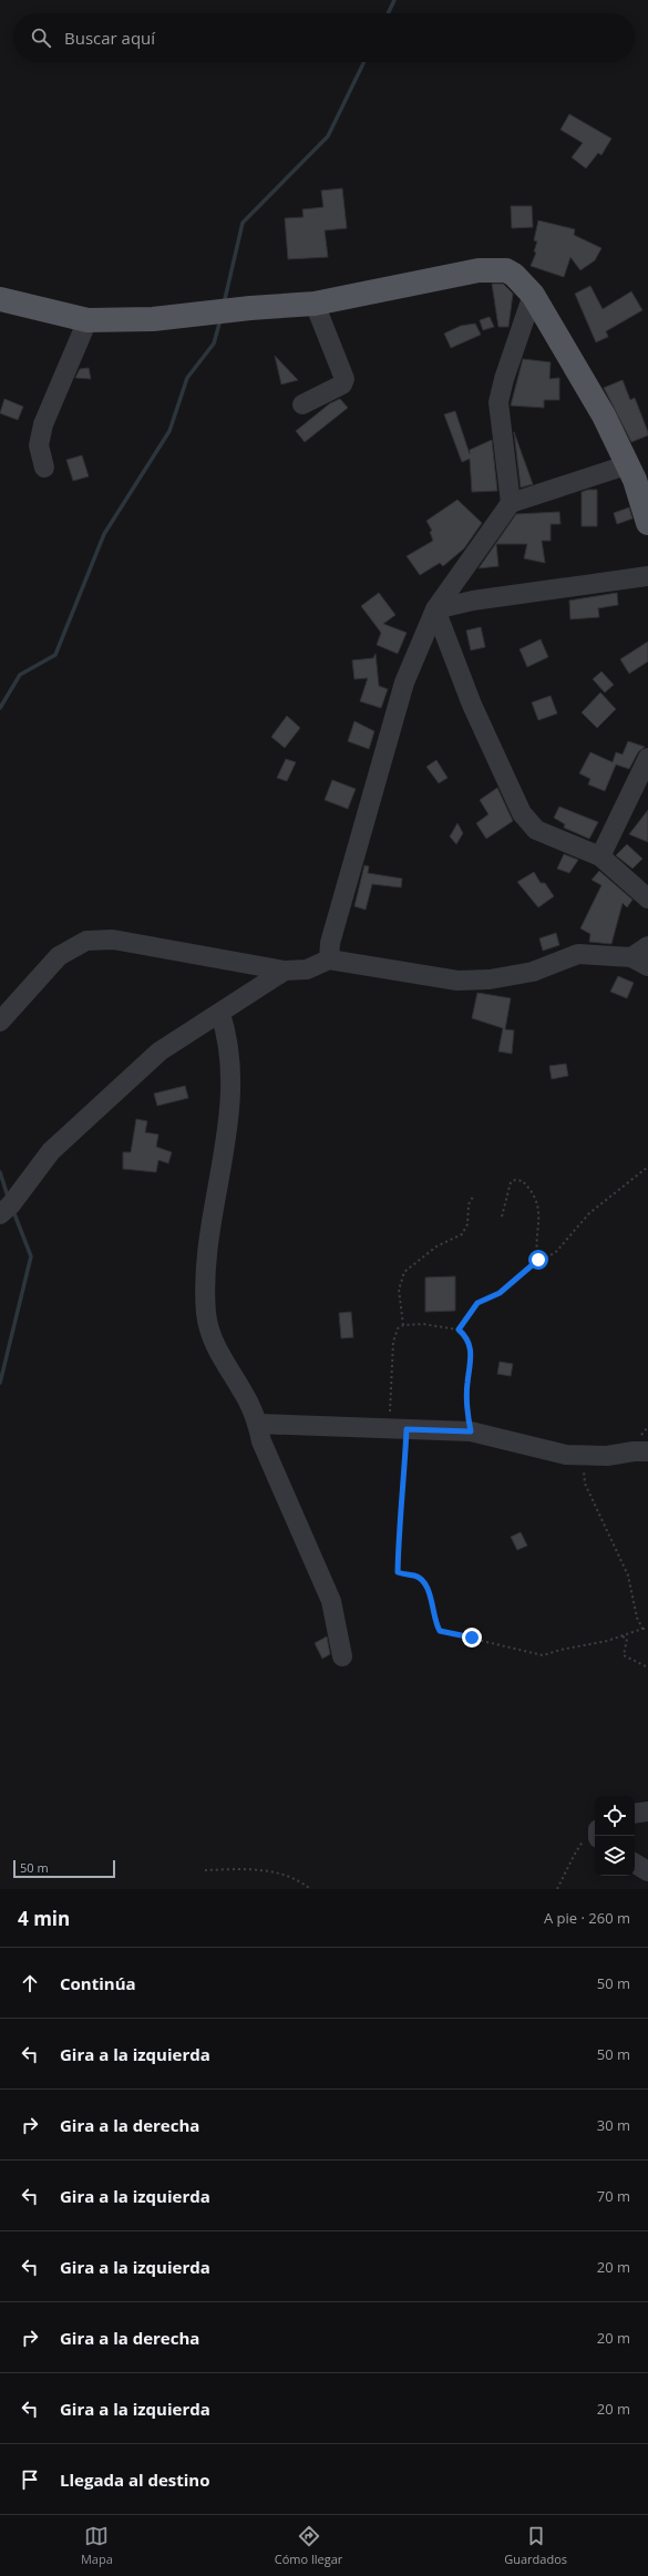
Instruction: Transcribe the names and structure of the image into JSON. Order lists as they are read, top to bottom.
{
  "scale_bar": "50 m",
  "page": {
    "search": "Buscar aquí",
    "scale": "50 m",
    "heading": ["4 min", "A pie · 260 m"],
    "list": [
      ["Continúa", "50 m"],
      ["Gira a la izquierda", "50 m"],
      ["Gira a la derecha", "30 m"],
      ["Gira a la izquierda", "70 m"],
      ["Gira a la izquierda", "20 m"],
      ["Gira a la derecha", "20 m"],
      ["Gira a la izquierda", "20 m"],
      "Llegada al destino"
    ],
    "nav": ["Mapa", "Cómo llegar", "Guardados"]
  }
}
